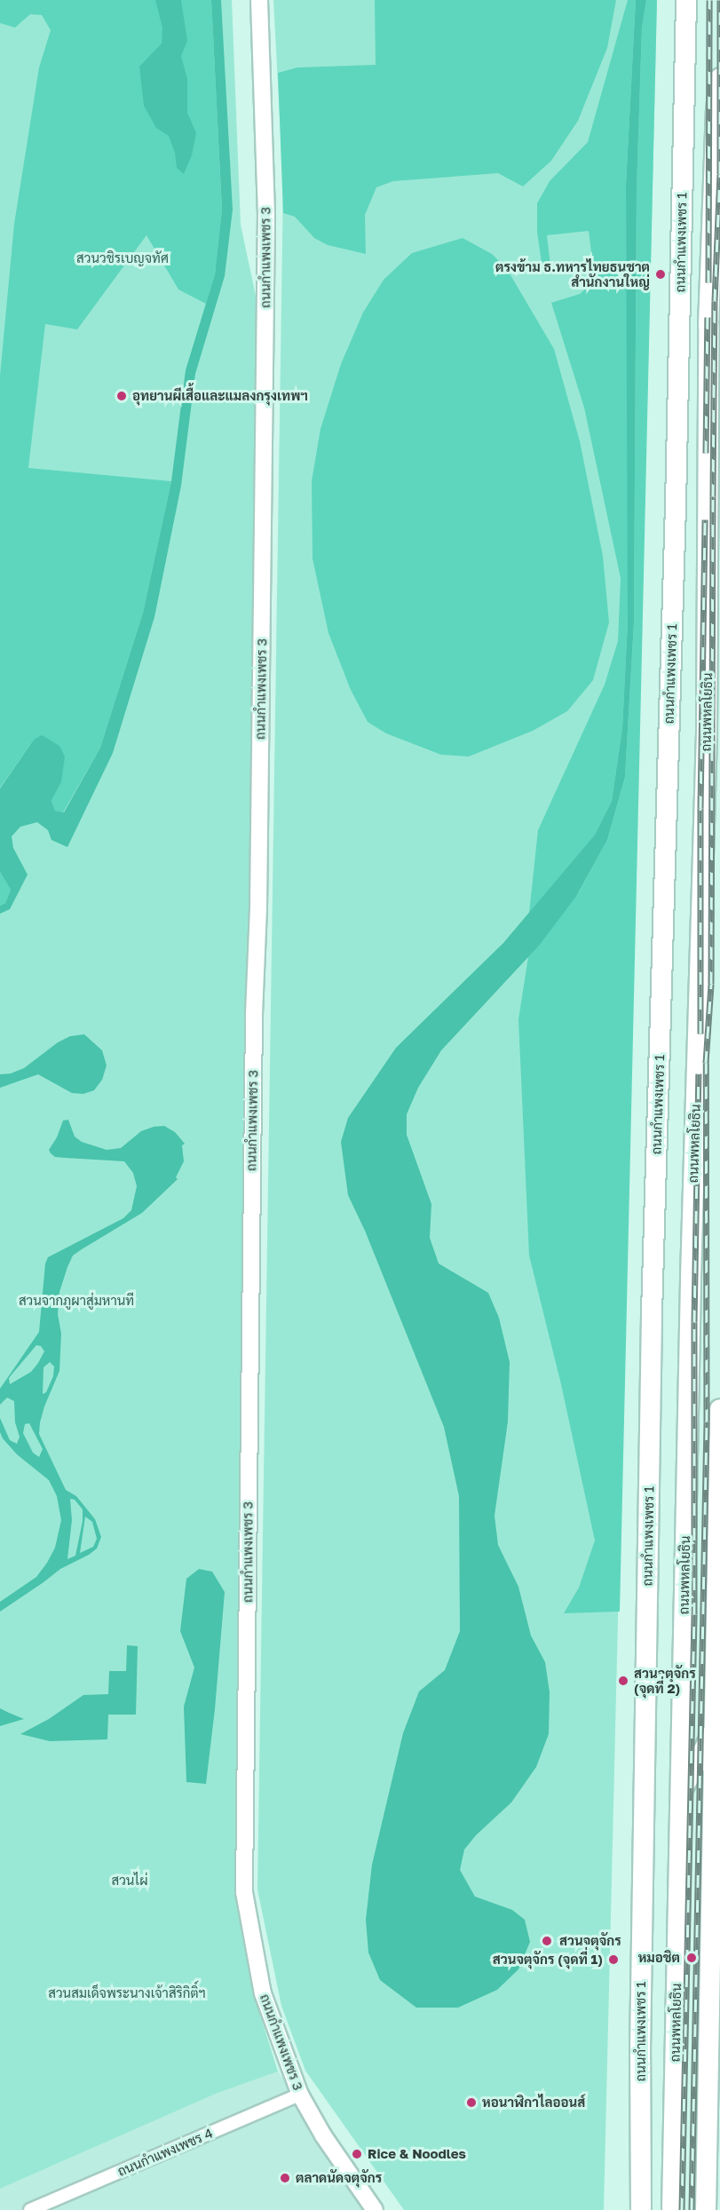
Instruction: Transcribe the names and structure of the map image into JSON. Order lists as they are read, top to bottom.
{
  "streets": {
    "main road": ["ถนนกำแพงเพชร 1", "ถนนพหลโยธิน"],
    "street": ["ถนนกำแพงเพชร 3", "ถนนกำแพงเพชร 4"]
  },
  "crossings": [
    ["ถนนกำแพงเพชร 3", "ถนนกำแพงเพชร 4"]
  ],
  "parks": [
    "สวนวชิรเบญจทัศ",
    "สวนจากภูผาสู่มหานที",
    "สวนไผ่",
    "สวนสมเด็จพระนางเจ้าสิริกิติ์ฯ"
  ],
  "places": [
    "ตรงข้าม ธ.ทหารไทยธนชาต สำนักงานใหญ่",
    "อุทยานผีเสื้อและแมลงกรุงเทพฯ",
    "สวนจตุจักร (จุดที่ 2)",
    "สวนจตุจักร",
    "หมอชิต",
    "สวนจตุจักร (จุดที่ 1)",
    "หอนาฬิกาไลออนส์",
    "Rice & Noodles",
    "ตลาดนัดจตุจักร"
  ]
}
